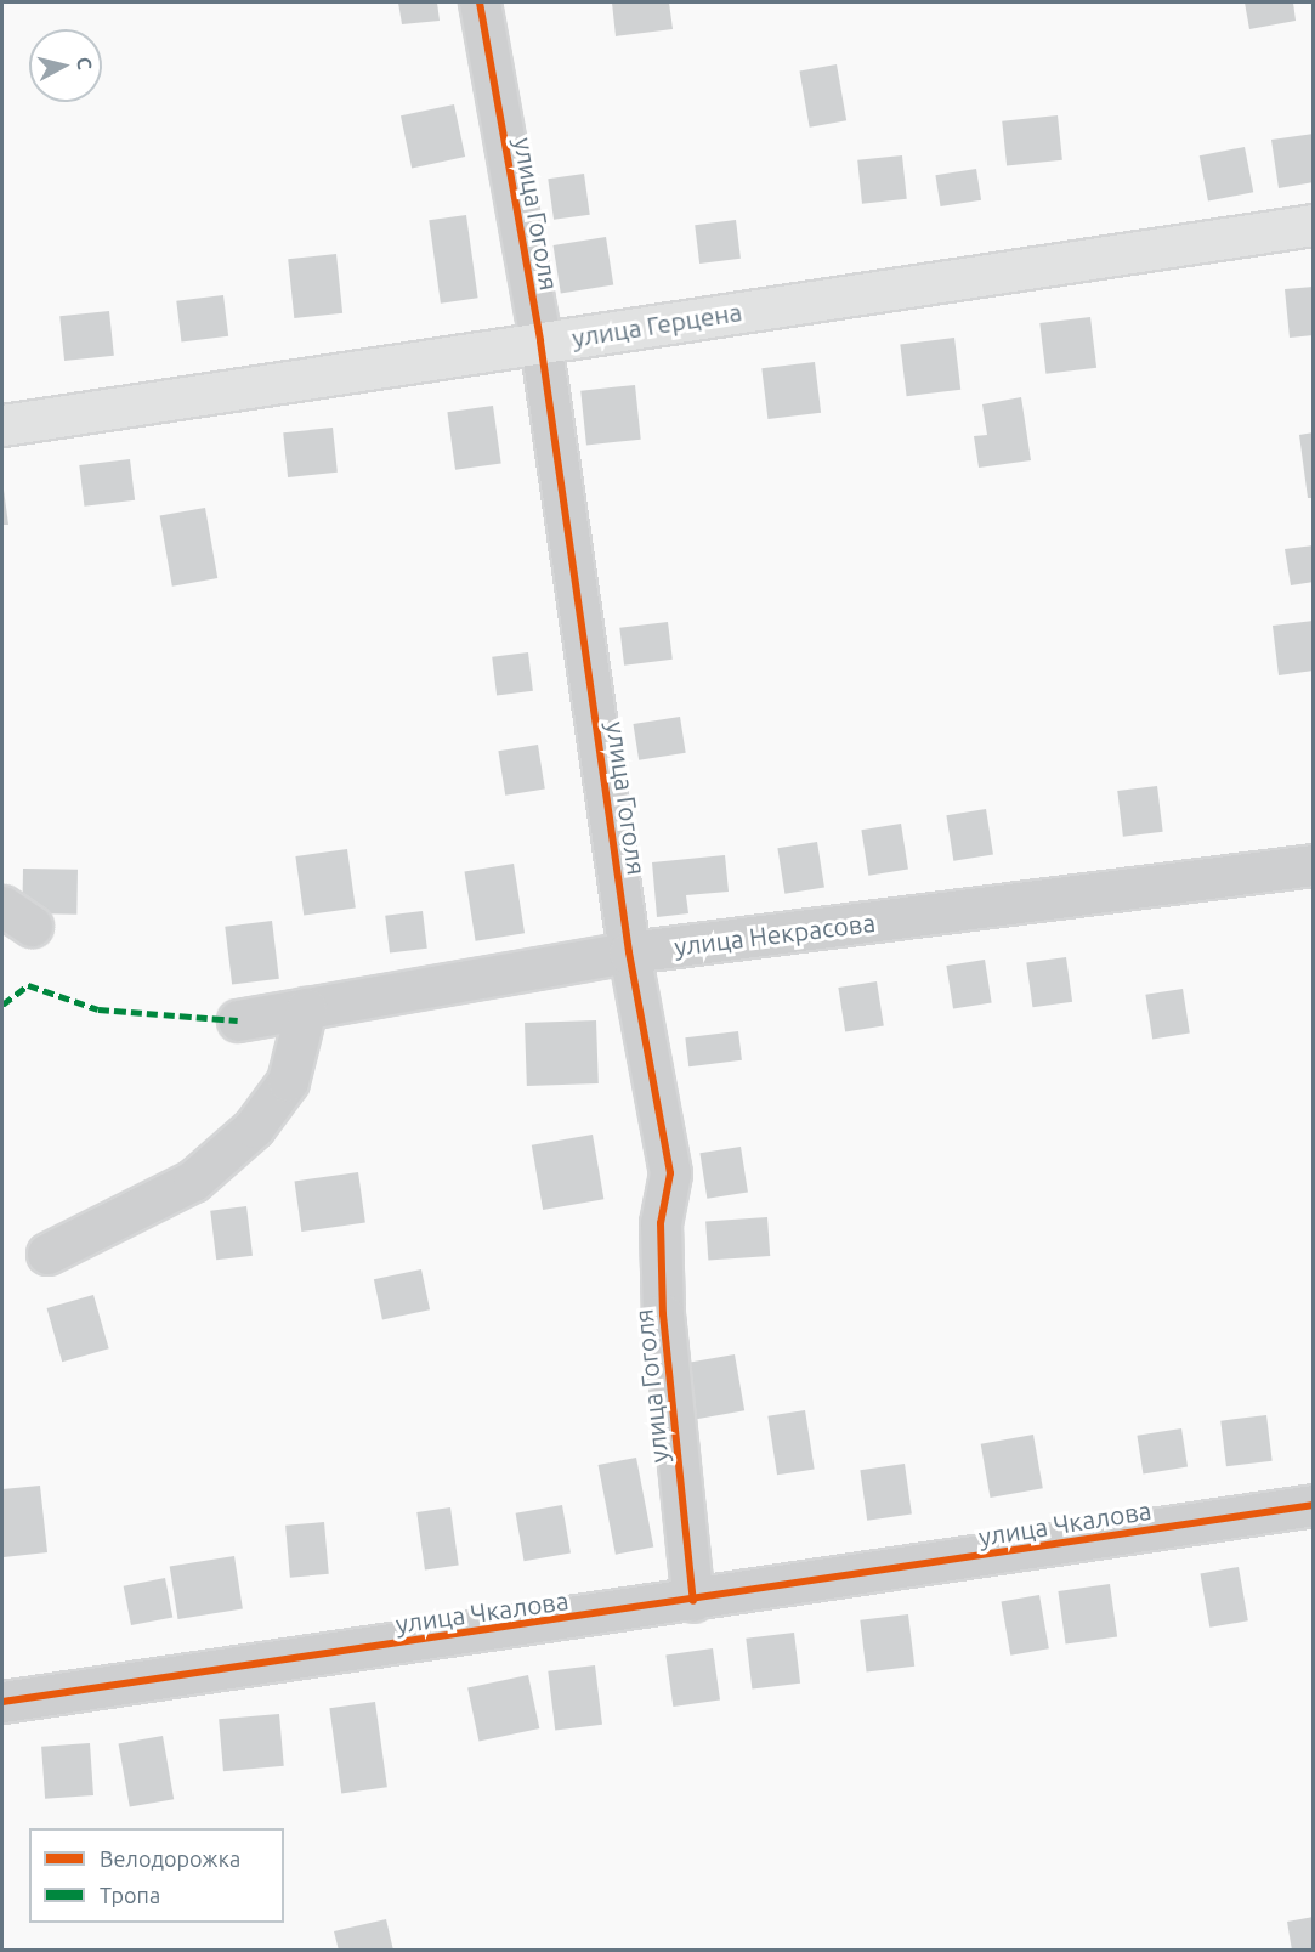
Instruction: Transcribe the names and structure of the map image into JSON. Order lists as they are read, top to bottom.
{
  "streets": {
    "main road": ["улица Герцена"],
    "street": ["улица Гоголя", "улица Некрасова", "улица Чкалова"]
  },
  "crossings": [
    ["улица Гоголя", "улица Герцена"],
    ["улица Гоголя", "улица Некрасова"],
    ["улица Гоголя", "улица Чкалова"]
  ],
  "legend": ["Велодорожка", "Тропа"],
  "north": "right"
}
